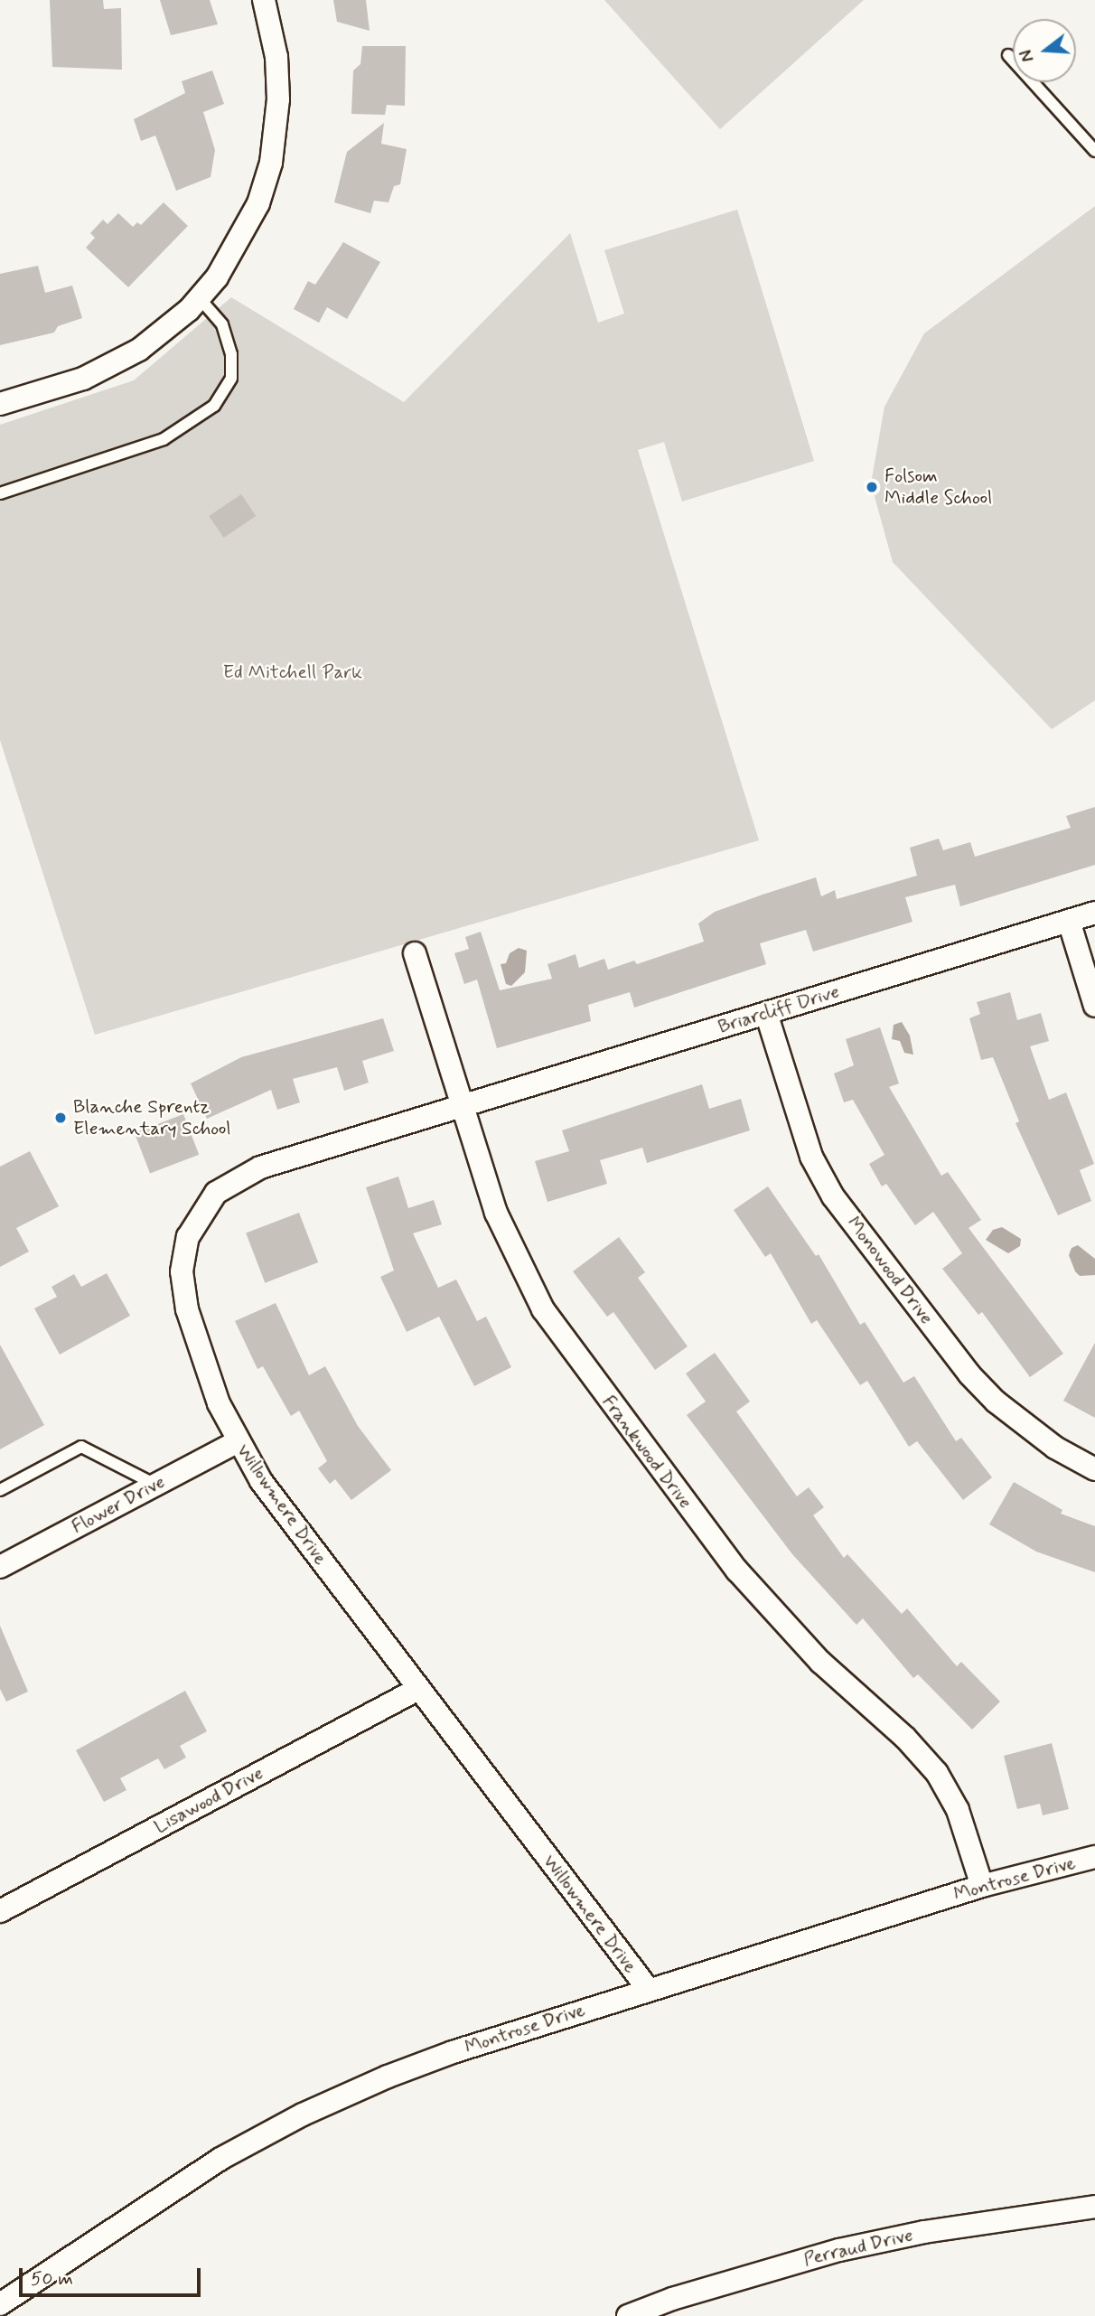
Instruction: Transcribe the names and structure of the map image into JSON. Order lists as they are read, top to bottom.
{
  "streets": {
    "street": [
      "Briarcliff Drive",
      "Monowood Drive",
      "Frankwood Drive",
      "Flower Drive",
      "Willowmere Drive",
      "Lisawood Drive",
      "Montrose Drive",
      "Perraud Drive"
    ]
  },
  "crossings": [
    ["Briarcliff Drive", "Monowood Drive"],
    ["Briarcliff Drive", "Frankwood Drive"],
    ["Briarcliff Drive", "Willowmere Drive"],
    ["Frankwood Drive", "Willowmere Drive"],
    ["Frankwood Drive", "Montrose Drive"],
    ["Flower Drive", "Willowmere Drive"],
    ["Willowmere Drive", "Lisawood Drive"],
    ["Willowmere Drive", "Montrose Drive"]
  ],
  "parks": ["Ed Mitchell Park"],
  "places": ["Folsom Middle School", "Blanche Sprentz Elementary School"],
  "scale_bar": "50 m",
  "north": "left"
}
